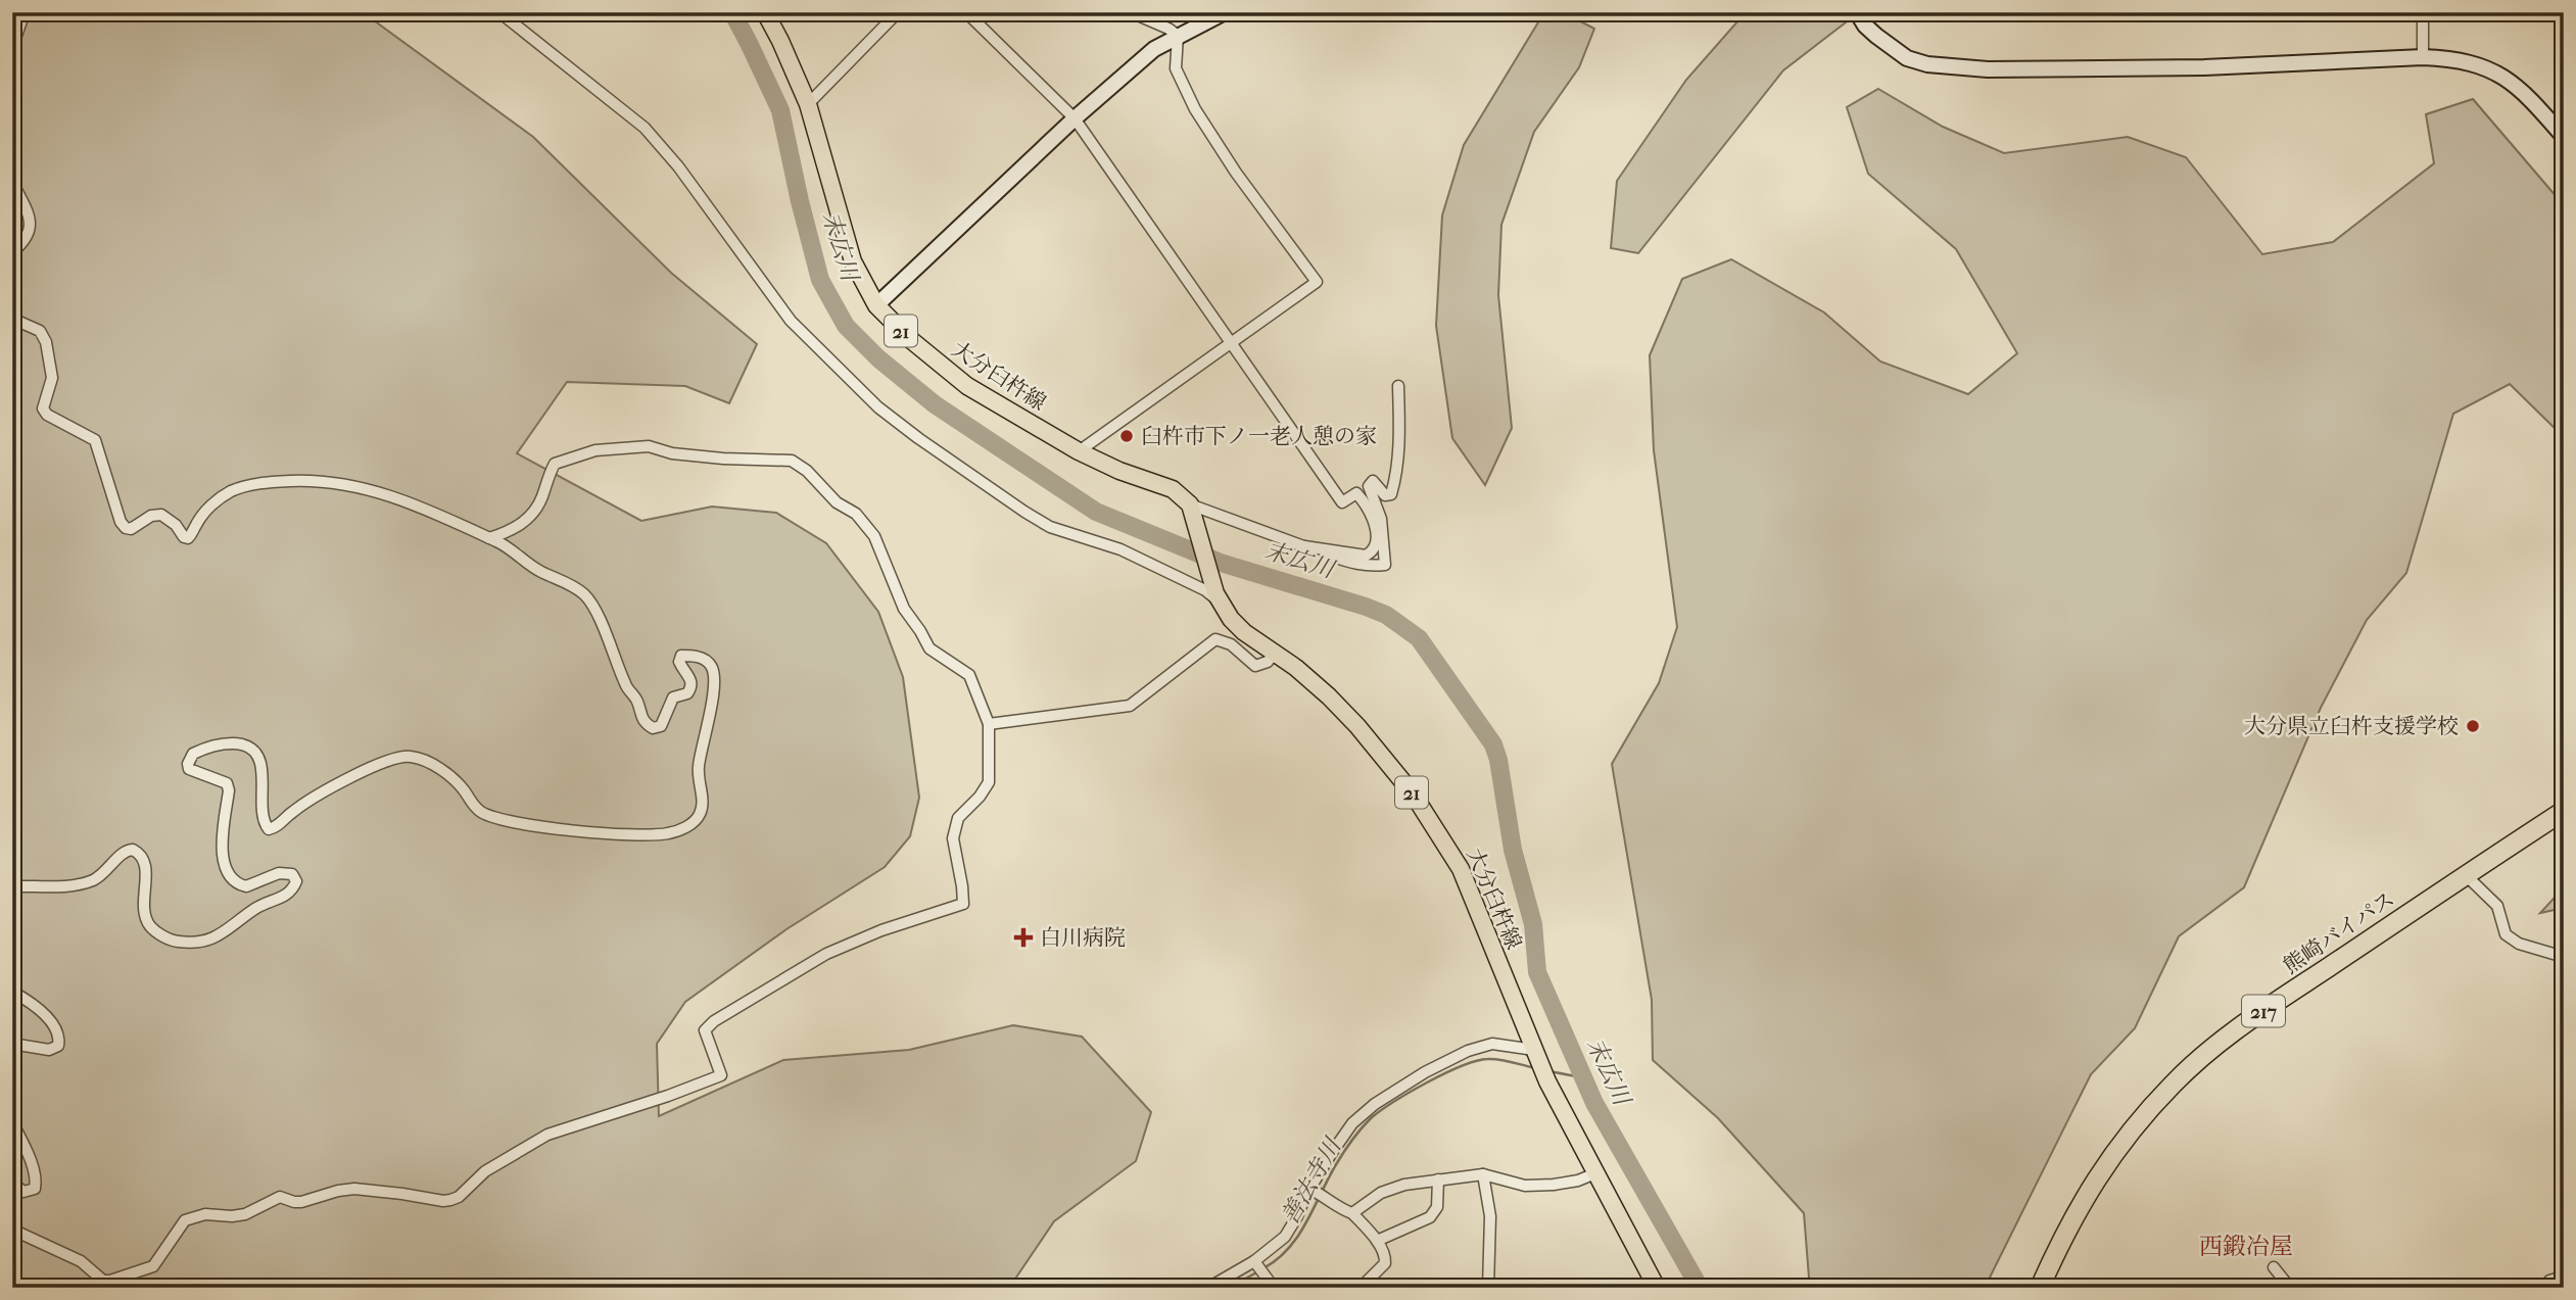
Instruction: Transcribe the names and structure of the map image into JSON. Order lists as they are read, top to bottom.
{
  "streets": {
    "highway": ["熊崎バイパス", "217"],
    "main road": ["21", "大分臼杵線"]
  },
  "crossings": [
    ["21", "大分臼杵線"]
  ],
  "districts": ["西鍛冶屋"],
  "water": ["末広川", "善法寺川"],
  "places": {
    "other": ["臼杵市下ノ一老人憩の家", "大分県立臼杵支援学校"],
    "health": ["白川病院"]
  }
}
